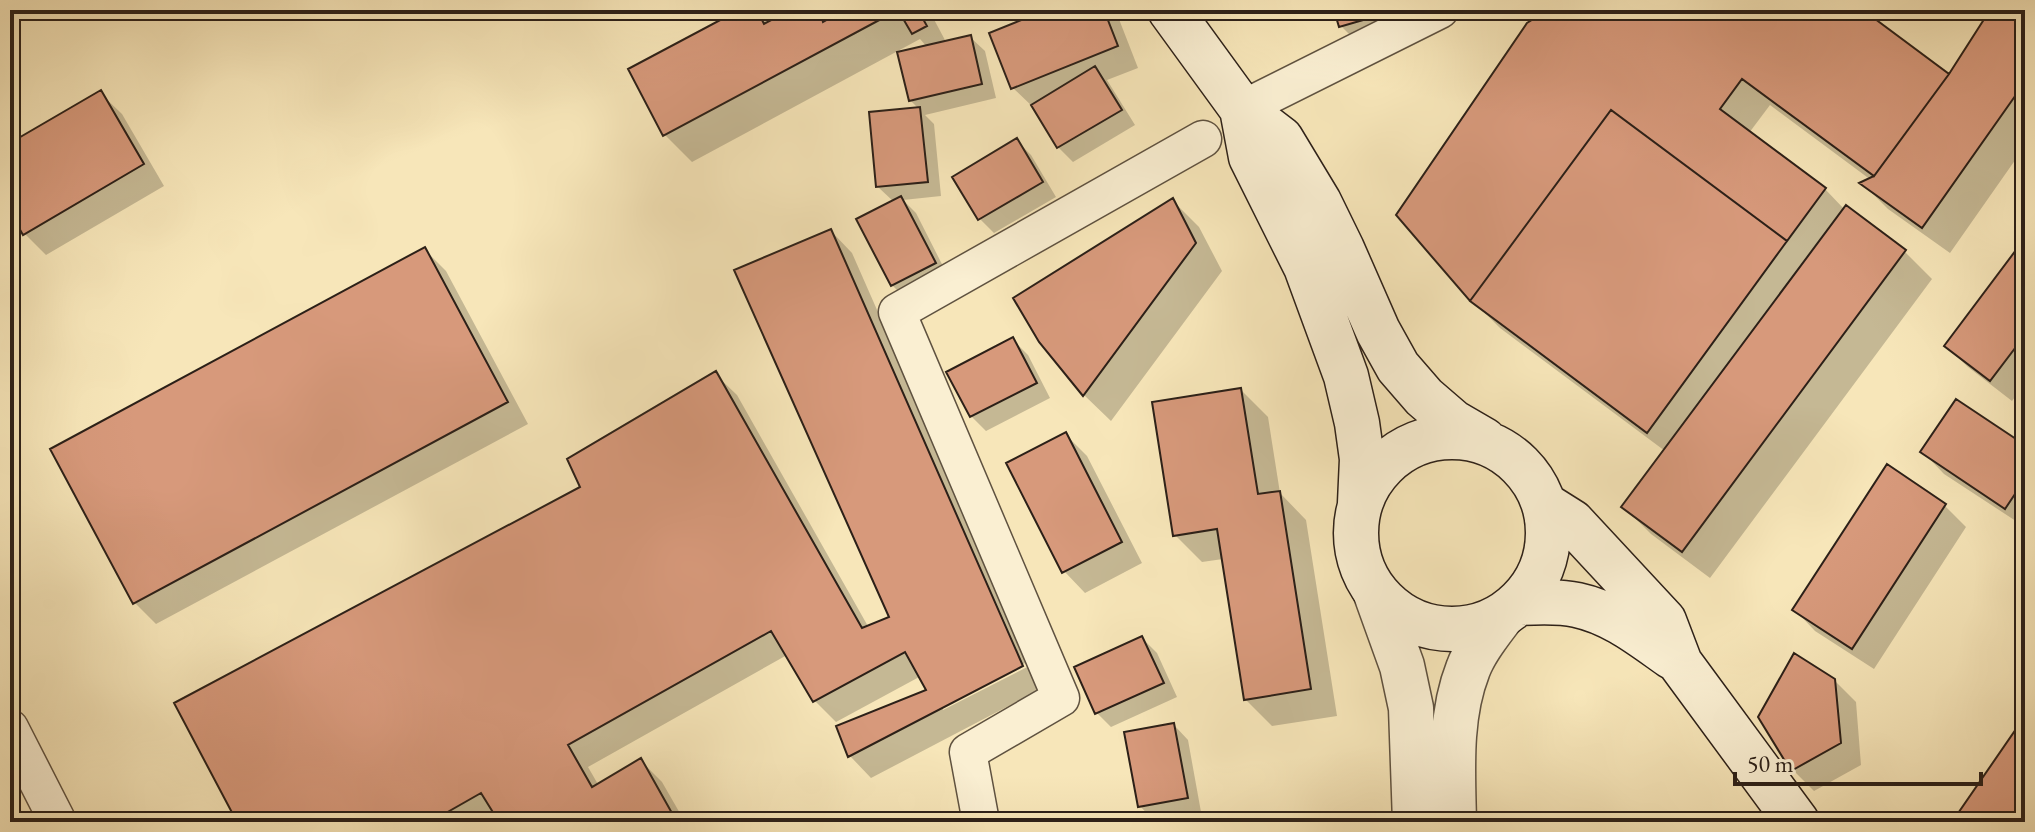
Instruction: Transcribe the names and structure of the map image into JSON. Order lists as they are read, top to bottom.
{
  "scale_bar": "50 m"
}
